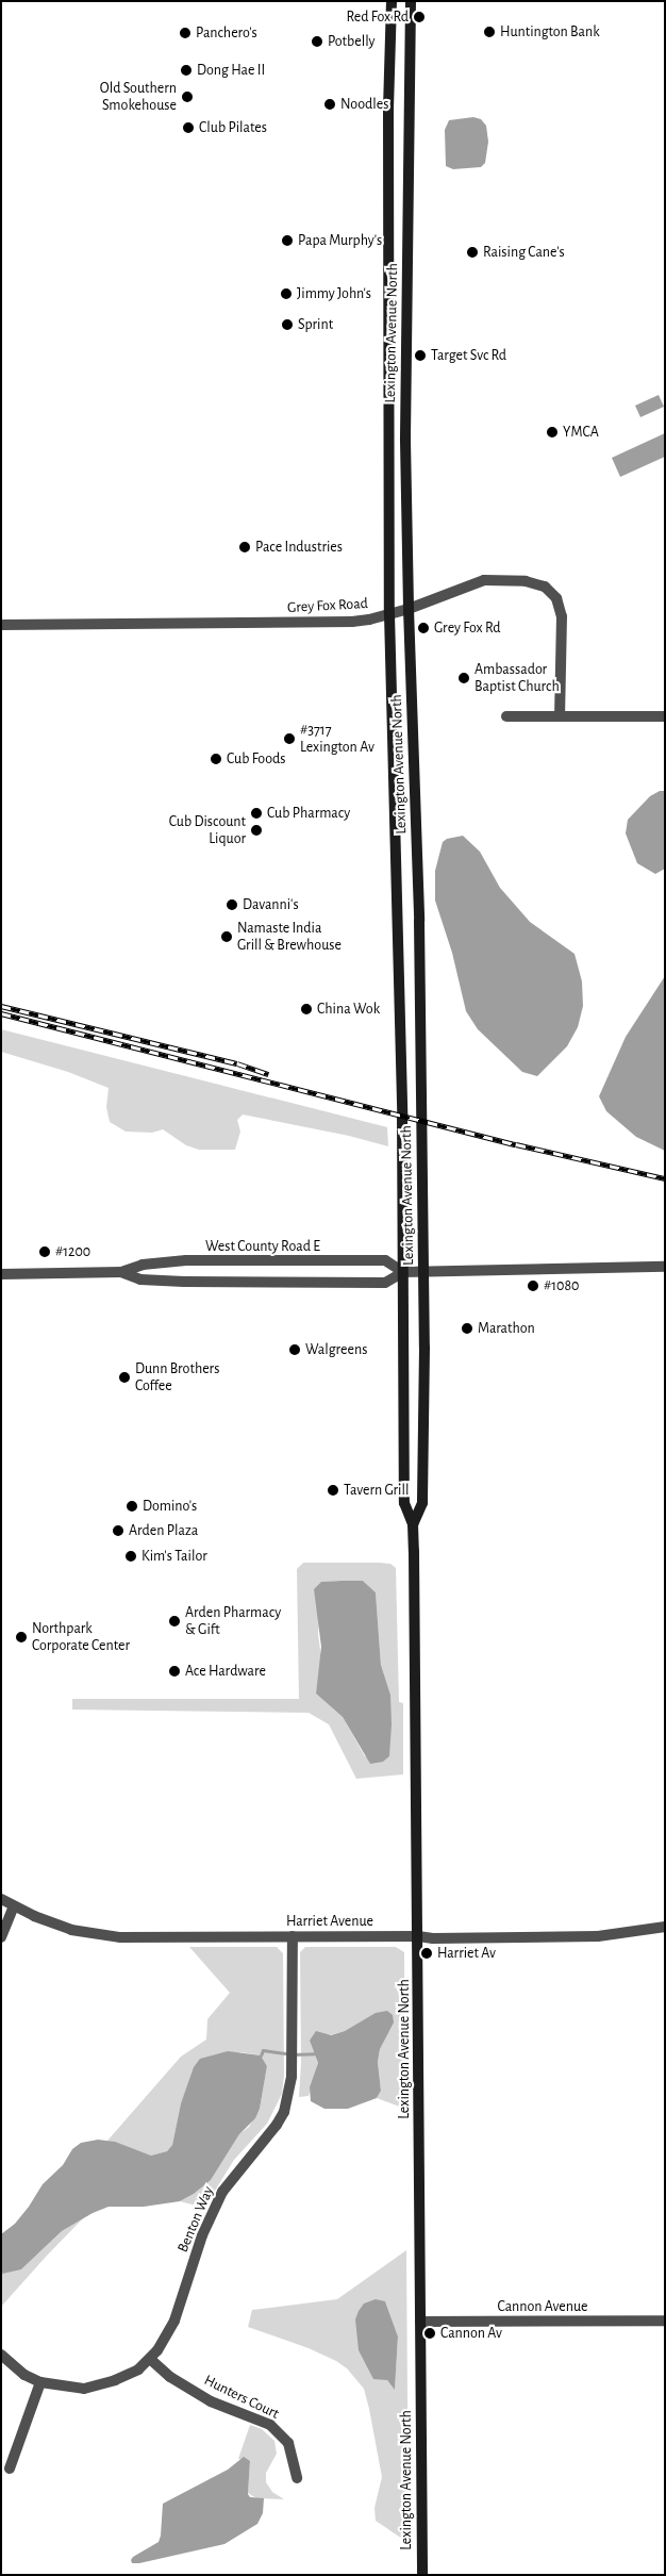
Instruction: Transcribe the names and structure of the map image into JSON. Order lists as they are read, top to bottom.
{
  "streets": {
    "main road": ["Lexington Avenue North"],
    "street": [
      "Grey Fox Road",
      "West County Road E",
      "Harriet Avenue",
      "Benton Way",
      "Cannon Avenue",
      "Hunters Court"
    ]
  },
  "crossings": [
    ["Lexington Avenue North", "Grey Fox Road"],
    ["Lexington Avenue North", "West County Road E"],
    ["Lexington Avenue North", "Harriet Avenue"],
    ["Lexington Avenue North", "Cannon Avenue"],
    ["Harriet Avenue", "Benton Way"],
    ["Benton Way", "Hunters Court"]
  ],
  "places": [
    "Red Fox Rd",
    "Huntington Bank",
    "Panchero's",
    "Potbelly",
    "Dong Hae II",
    "Old Southern Smokehouse",
    "Noodles",
    "Club Pilates",
    "Papa Murphy's",
    "Raising Cane's",
    "Jimmy John's",
    "Sprint",
    "Target Svc Rd",
    "YMCA",
    "Pace Industries",
    "Grey Fox Rd",
    "Ambassador Baptist Church",
    "#3717 Lexington Av",
    "Cub Foods",
    "Cub Pharmacy",
    "Cub Discount Liquor",
    "Davanni's",
    "Namaste India Grill & Brewhouse",
    "China Wok",
    "#1200",
    "#1080",
    "Marathon",
    "Walgreens",
    "Dunn Brothers Coffee",
    "Tavern Grill",
    "Domino's",
    "Arden Plaza",
    "Kim's Tailor",
    "Arden Pharmacy & Gift",
    "Northpark Corporate Center",
    "Ace Hardware",
    "Harriet Av",
    "Cannon Av"
  ]
}
